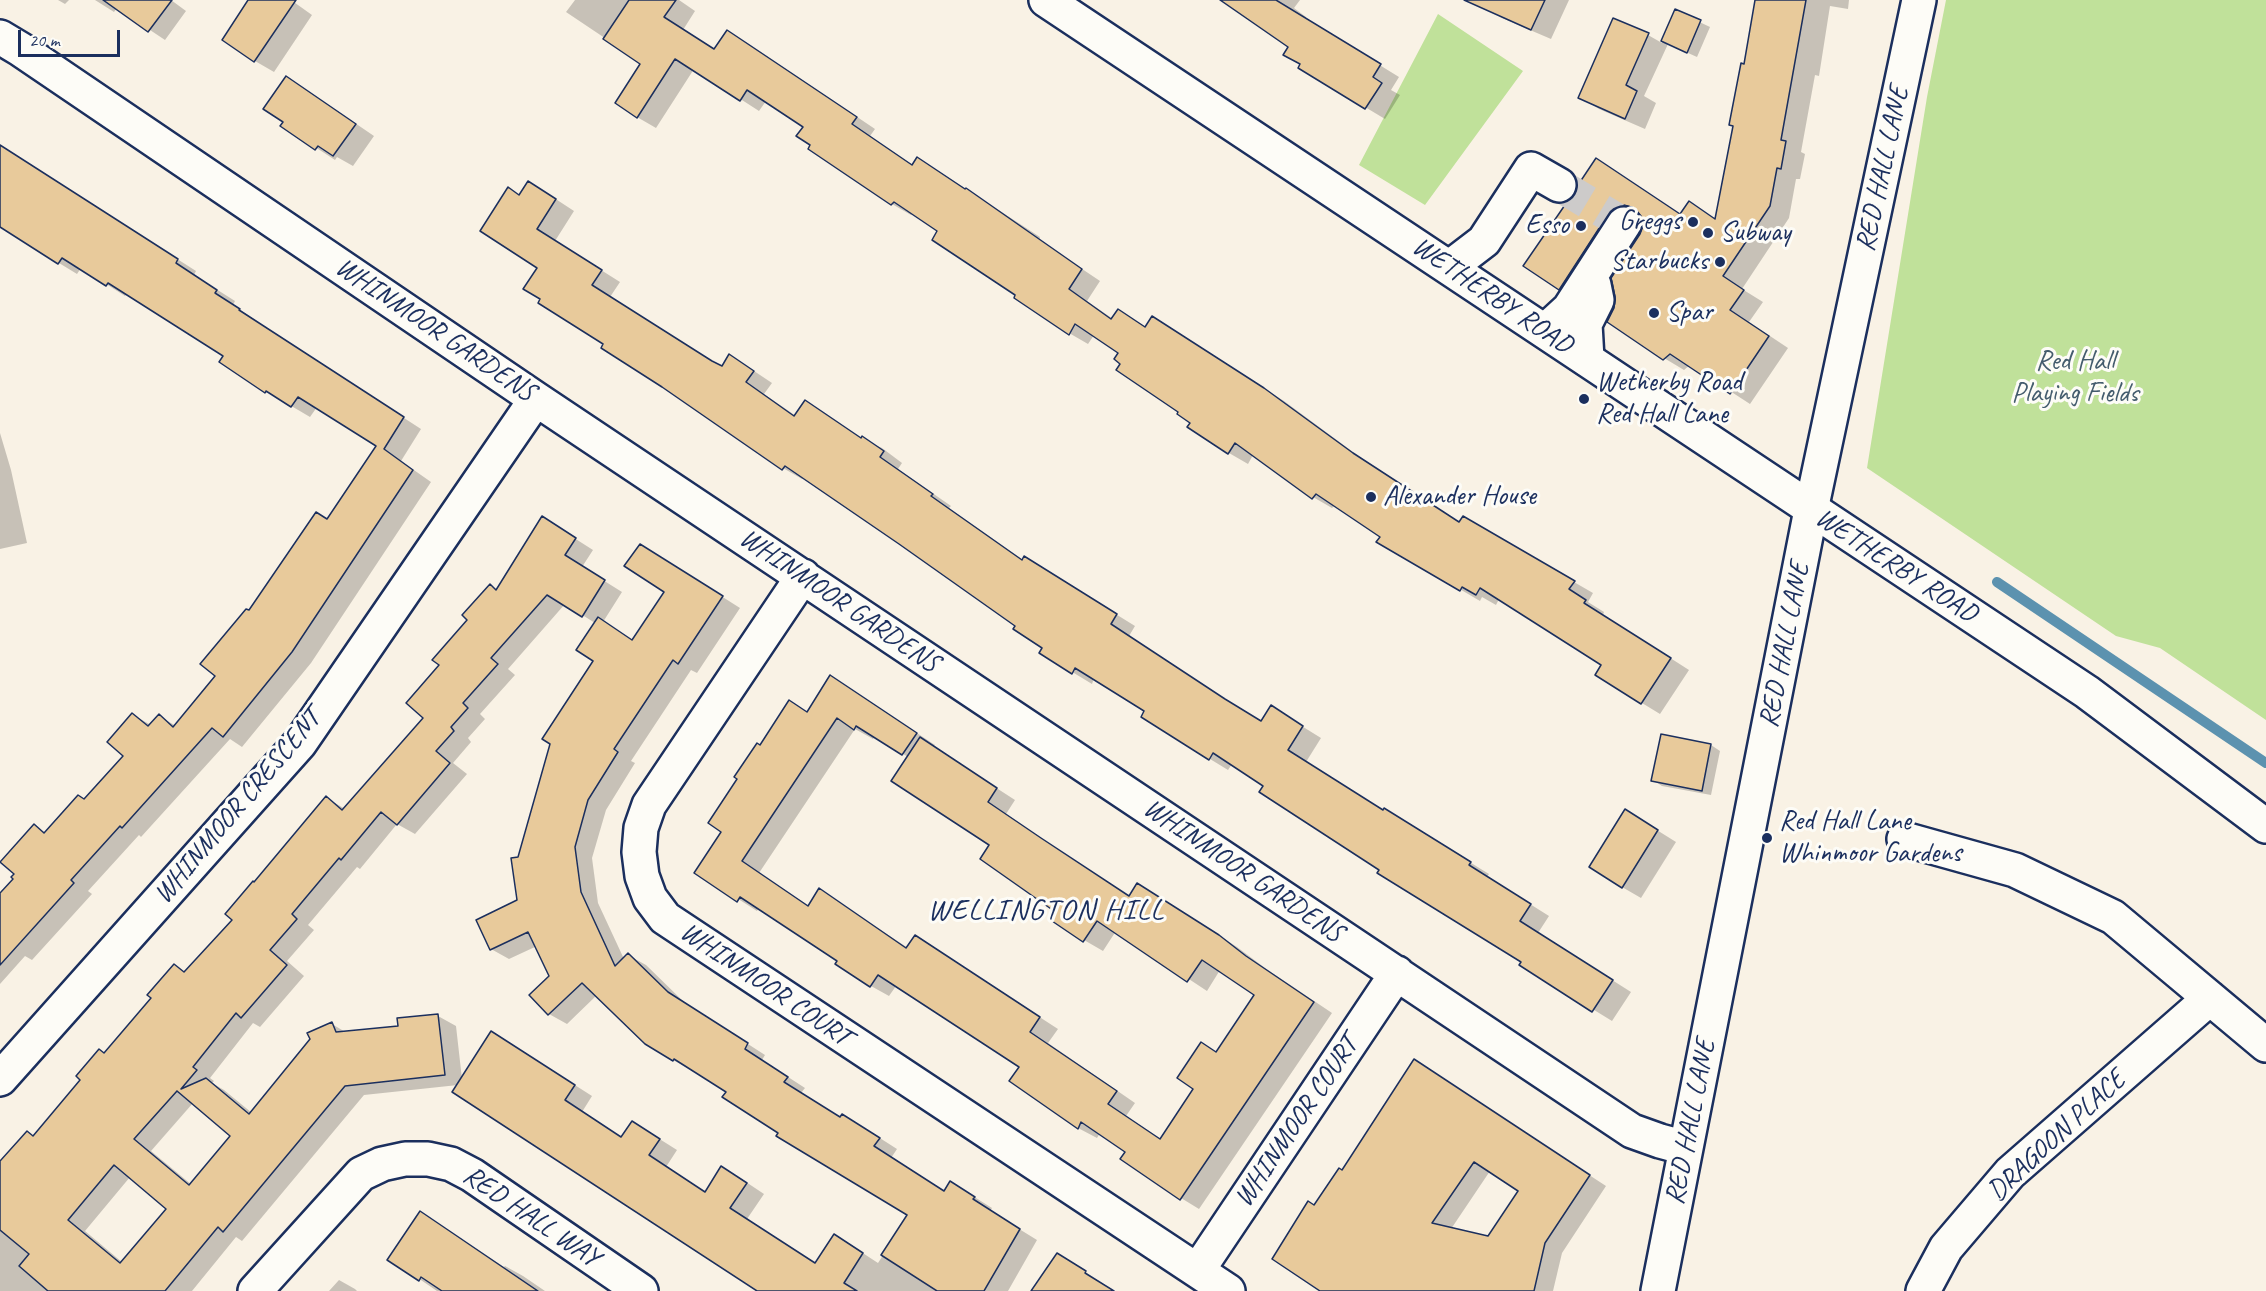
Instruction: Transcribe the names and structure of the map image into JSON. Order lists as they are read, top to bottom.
{
  "streets": {
    "street": [
      "RED HALL LANE",
      "WETHERBY ROAD",
      "WHINMOOR GARDENS",
      "WHINMOOR CRESCENT",
      "WHINMOOR COURT",
      "DRAGOON PLACE",
      "RED HALL WAY"
    ]
  },
  "crossings": [
    ["RED HALL LANE", "WETHERBY ROAD"],
    ["RED HALL LANE", "WHINMOOR GARDENS"],
    ["WHINMOOR GARDENS", "WHINMOOR CRESCENT"],
    ["WHINMOOR GARDENS", "WHINMOOR COURT"]
  ],
  "districts": ["WELLINGTON HILL"],
  "parks": ["Red Hall Playing Fields"],
  "places": [
    "Greggs",
    "Esso",
    "Subway",
    "Starbucks",
    "Spar",
    "Wetherby Road Red Hall Lane",
    "Alexander House",
    "Red Hall Lane Whinmoor Gardens"
  ],
  "scale_bar": "20 m"
}
